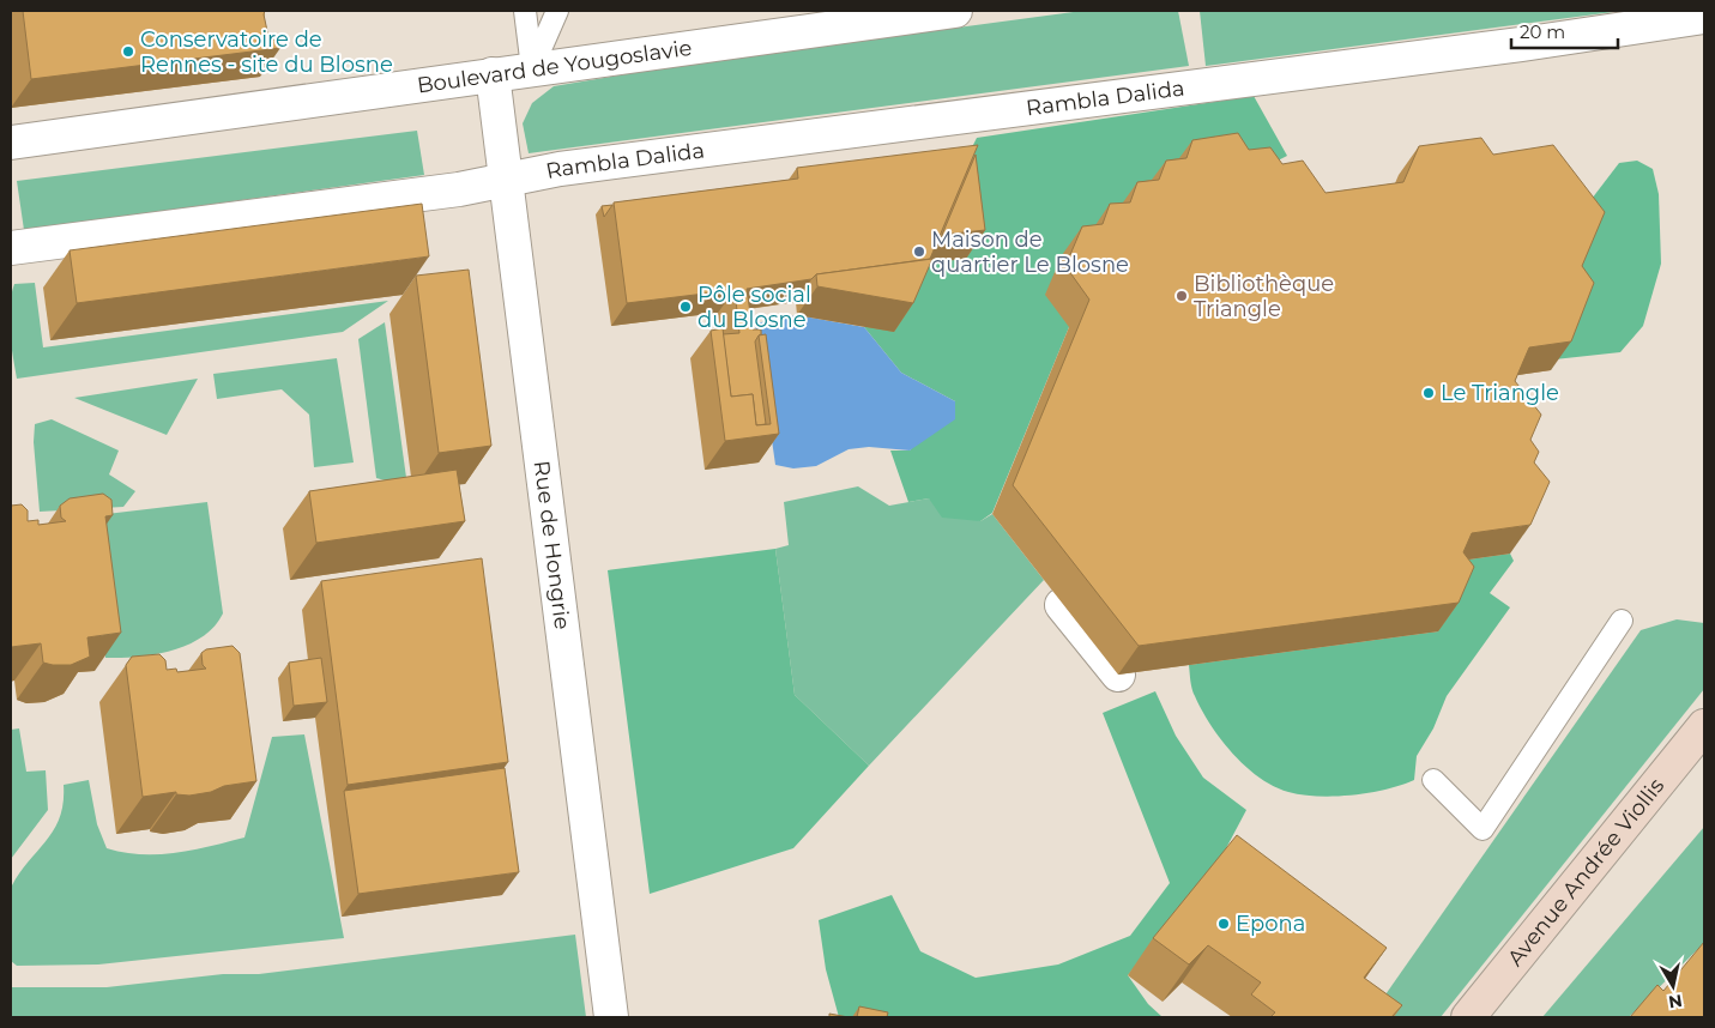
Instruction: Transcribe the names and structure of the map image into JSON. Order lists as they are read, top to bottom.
{
  "streets": {
    "main road": ["Avenue Andrée Viollis"],
    "street": ["Boulevard de Yougoslavie", "Rambla Dalida", "Rue de Hongrie"]
  },
  "crossings": [
    ["Boulevard de Yougoslavie", "Rue de Hongrie"],
    ["Rambla Dalida", "Rue de Hongrie"]
  ],
  "places": [
    "Conservatoire de Rennes - site du Blosne",
    "Maison de quartier Le Blosne",
    "Bibliothèque Triangle",
    "Pôle social du Blosne",
    "Le Triangle",
    "Epona"
  ],
  "scale_bar": "20 m",
  "north": "bottom"
}
